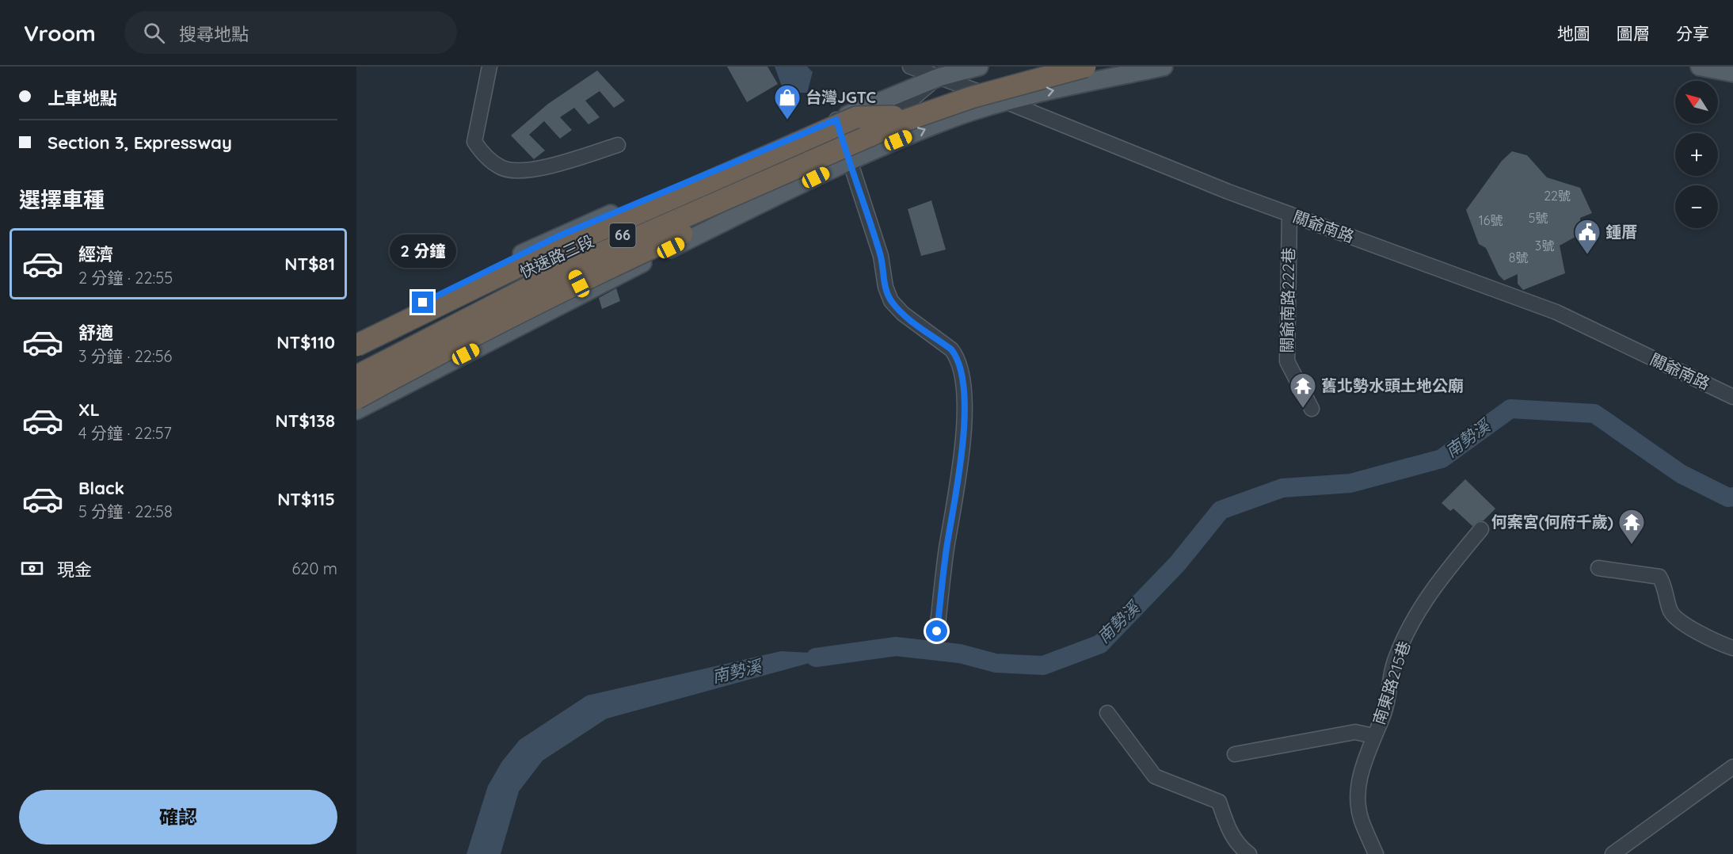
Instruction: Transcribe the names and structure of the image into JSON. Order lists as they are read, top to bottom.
{
  "streets": {
    "highway": ["66"],
    "street": [
      "關爺南路",
      "快速路三段",
      "關爺南路222巷",
      "南東路215巷"
    ]
  },
  "crossings": [
    ["關爺南路", "66"],
    ["關爺南路", "關爺南路222巷"],
    ["66", "快速路三段"]
  ],
  "water": ["南勢溪"],
  "places": {
    "shop": ["台灣JGTC"],
    "public building": ["鍾厝"],
    "temple": ["舊北勢水頭土地公廟", "何案宮(何府千歲)"]
  },
  "house_numbers": [
    "22號",
    "5號",
    "16號",
    "3號",
    "8號"
  ],
  "north": "top left",
  "page": {
    "header": "Vroom",
    "search": "搜尋地點",
    "nav": ["地圖", "圖層", "分享"],
    "banner": ["上車地點", "Section 3, Expressway"],
    "map_buttons": ["+", "−"],
    "heading": "選擇車種",
    "list": [
      {
        "name": "經濟",
        "note": "2 分鐘 · 22:55",
        "value": "NT$81"
      },
      {
        "name": "舒適",
        "note": "3 分鐘 · 22:56",
        "value": "NT$110"
      },
      {
        "name": "XL",
        "note": "4 分鐘 · 22:57",
        "value": "NT$138"
      },
      {
        "name": "Black",
        "note": "5 分鐘 · 22:58",
        "value": "NT$115"
      }
    ],
    "bubble": "2 分鐘",
    "pay": ["現金", "620 m"],
    "buttons": "確認"
  }
}
